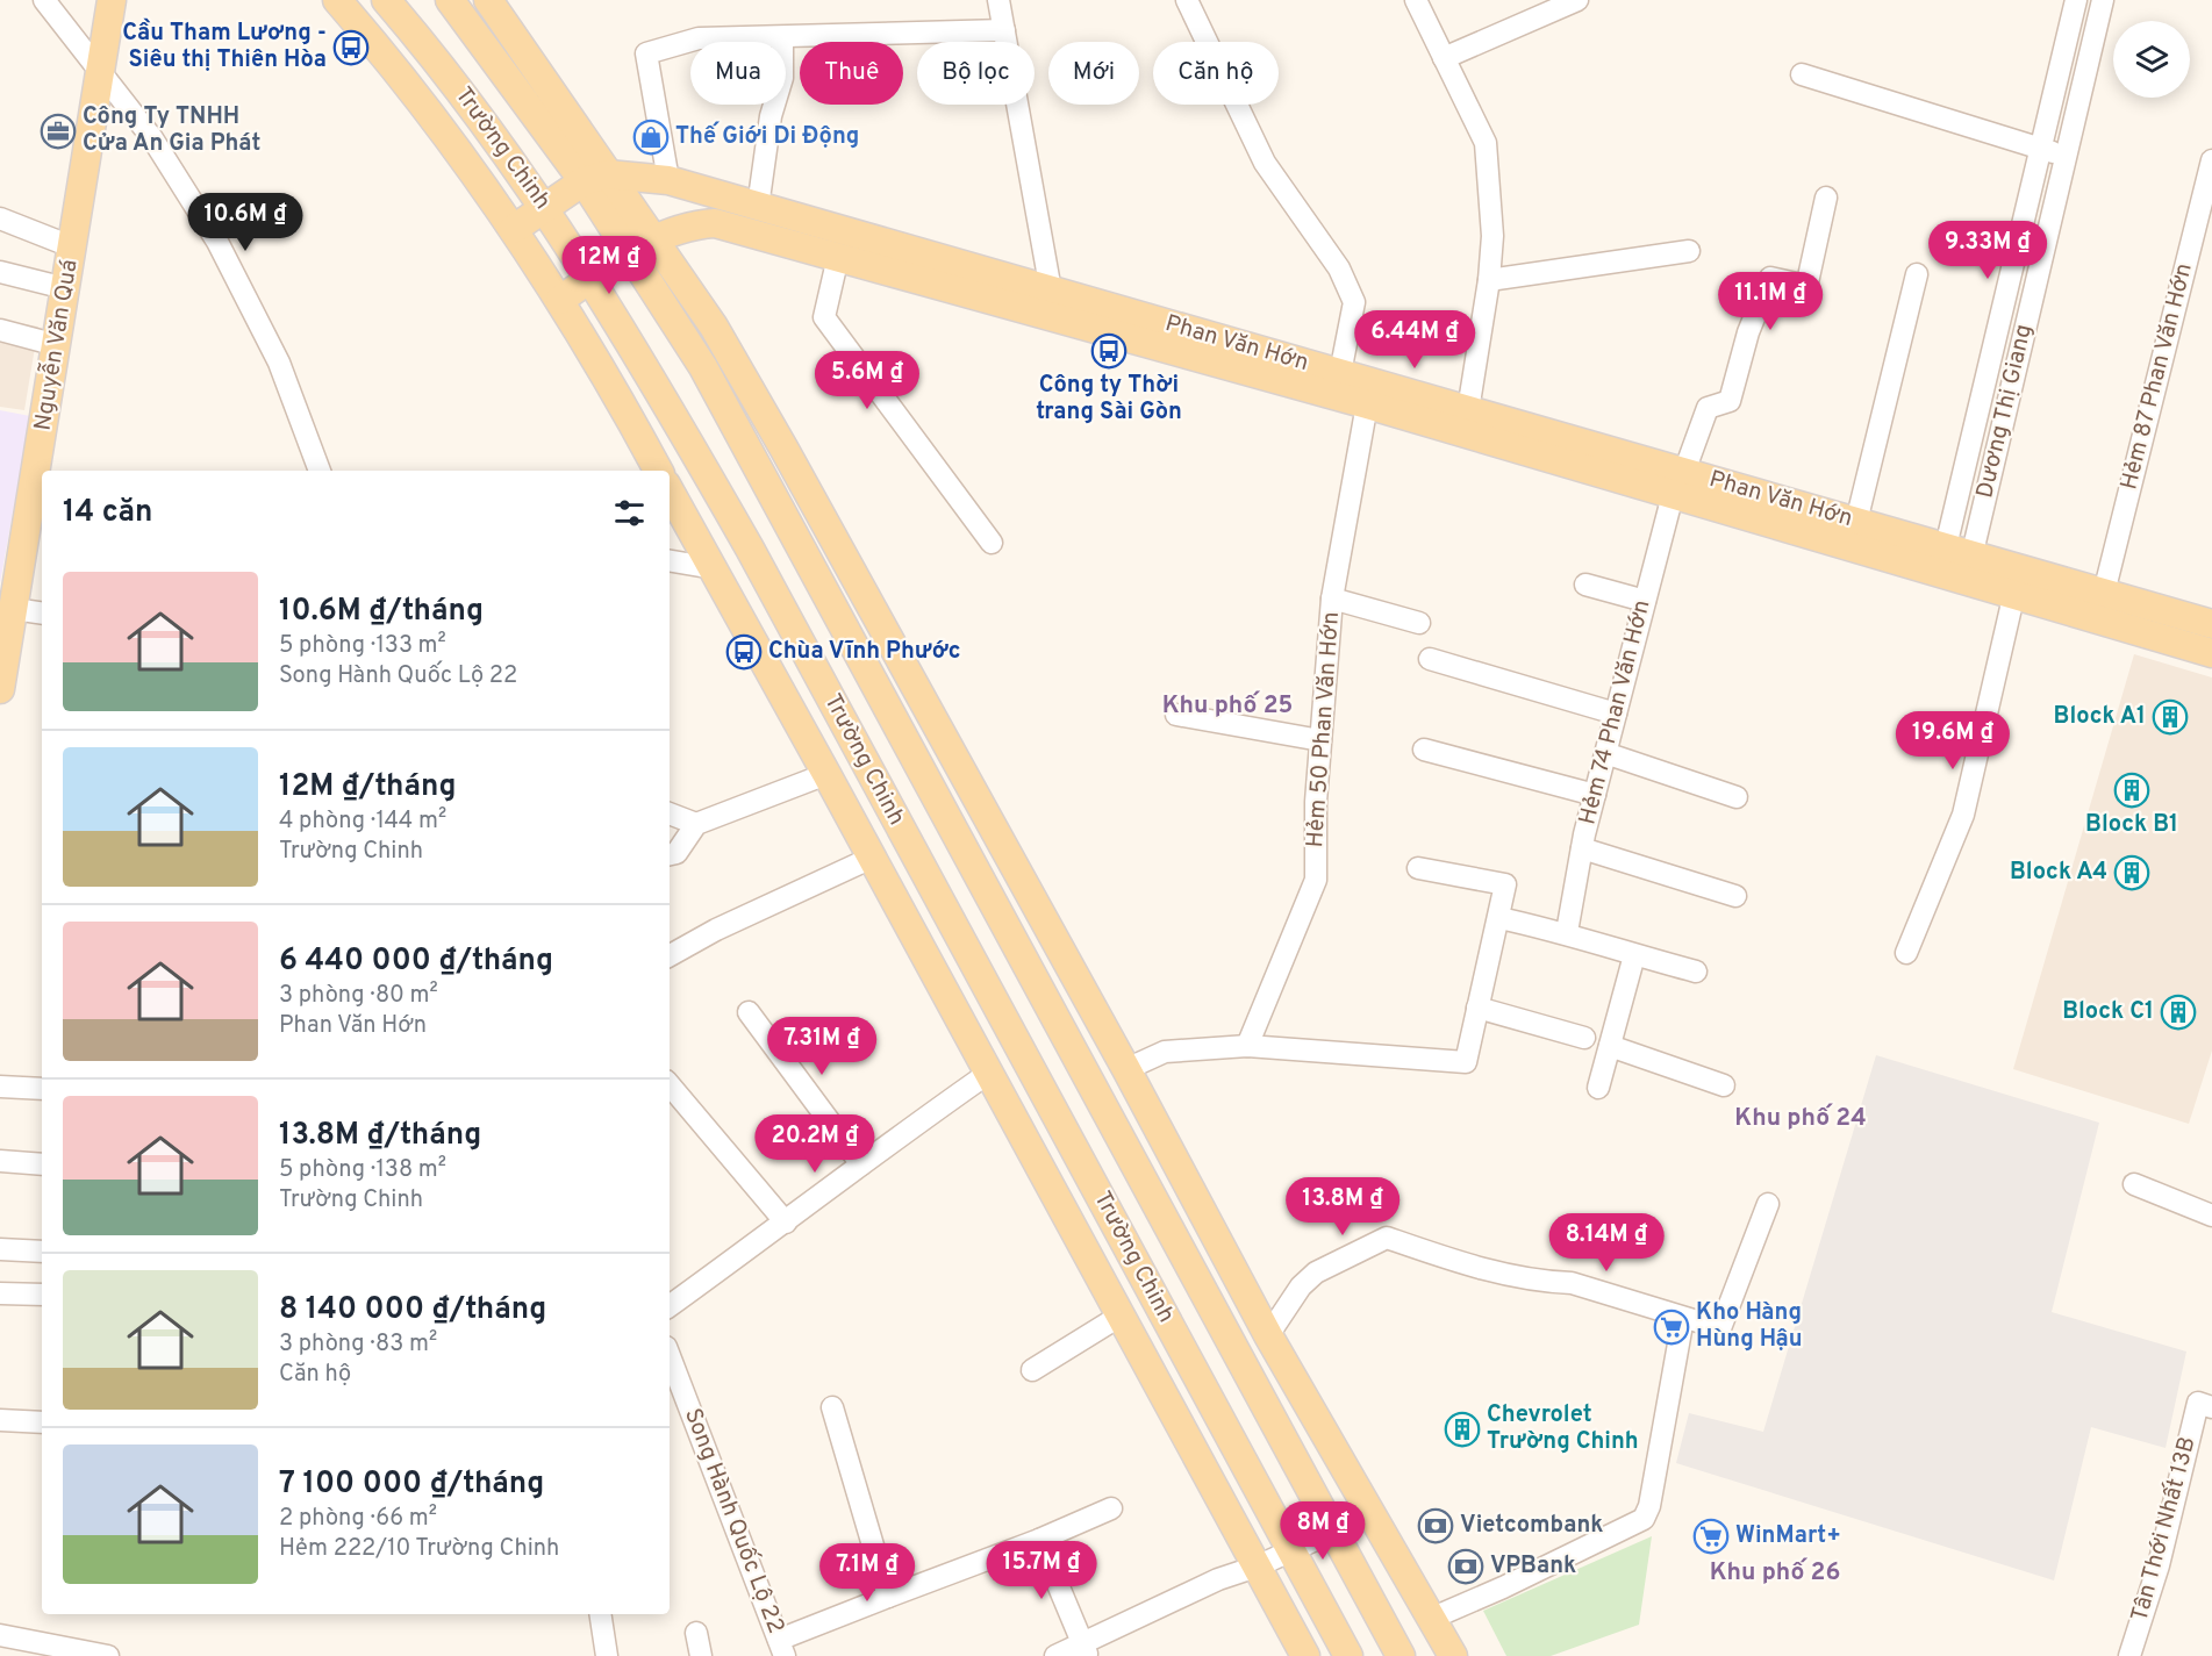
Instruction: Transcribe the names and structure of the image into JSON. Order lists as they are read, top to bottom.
{
  "streets": {
    "main road": ["Trường Chinh", "Phan Văn Hớn", "Nguyễn Văn Quá"],
    "street": [
      "Hẻm 87 Phan Văn Hớn",
      "Dương Thị Giang",
      "Hẻm 74 Phan Văn Hớn",
      "Hẻm 50 Phan Văn Hớn",
      "Song Hành Quốc Lộ 22",
      "Tân Thới Nhất 13B"
    ]
  },
  "crossings": [
    ["Trường Chinh", "Phan Văn Hớn"],
    ["Phan Văn Hớn", "Hẻm 87 Phan Văn Hớn"],
    ["Phan Văn Hớn", "Dương Thị Giang"],
    ["Phan Văn Hớn", "Hẻm 74 Phan Văn Hớn"],
    ["Phan Văn Hớn", "Hẻm 50 Phan Văn Hớn"]
  ],
  "districts": ["Khu phố 25", "Khu phố 24", "Khu phố 26"],
  "places": {
    "bus stop": ["Cầu Tham Lương - Siêu thị Thiên Hòa", "Công ty Thời trang Sài Gòn", "Chùa Vĩnh Phước"],
    "office": ["Công Ty TNHH Cửa An Gia Phát"],
    "shop": ["Thế Giới Di Động"],
    "building": [
      "Block A1",
      "Block B1",
      "Block A4",
      "Block C1",
      "Chevrolet Trường Chinh"
    ],
    "supermarket": ["Kho Hàng Hùng Hậu", "WinMart+"],
    "bank": ["Vietcombank", "VPBank"]
  },
  "page": {
    "chip": [
      "Mua",
      "Thuê",
      "Bộ lọc",
      "Mới",
      "Căn hộ"
    ],
    "price": [
      "10.6M ₫",
      "9.33M ₫",
      "12M ₫",
      "11.1M ₫",
      "6.44M ₫",
      "5.6M ₫",
      "19.6M ₫",
      "7.31M ₫",
      "20.2M ₫",
      "13.8M ₫",
      "8.14M ₫",
      "8M ₫",
      "15.7M ₫",
      "7.1M ₫"
    ],
    "heading": "14 căn",
    "list": [
      {
        "name": "10.6M ₫/tháng",
        "note": "5 phòng · 133 m² · Song Hành Quốc Lộ 22"
      },
      {
        "name": "12M ₫/tháng",
        "note": "4 phòng · 144 m² · Trường Chinh"
      },
      {
        "name": "6 440 000 ₫/tháng",
        "note": "3 phòng · 80 m² · Phan Văn Hớn"
      },
      {
        "name": "13.8M ₫/tháng",
        "note": "5 phòng · 138 m² · Trường Chinh"
      },
      {
        "name": "8 140 000 ₫/tháng",
        "note": "3 phòng · 83 m² · Căn hộ"
      },
      {
        "name": "7 100 000 ₫/tháng",
        "note": "2 phòng · 66 m² · Hẻm 222/10 Trường Chinh"
      }
    ]
  }
}
